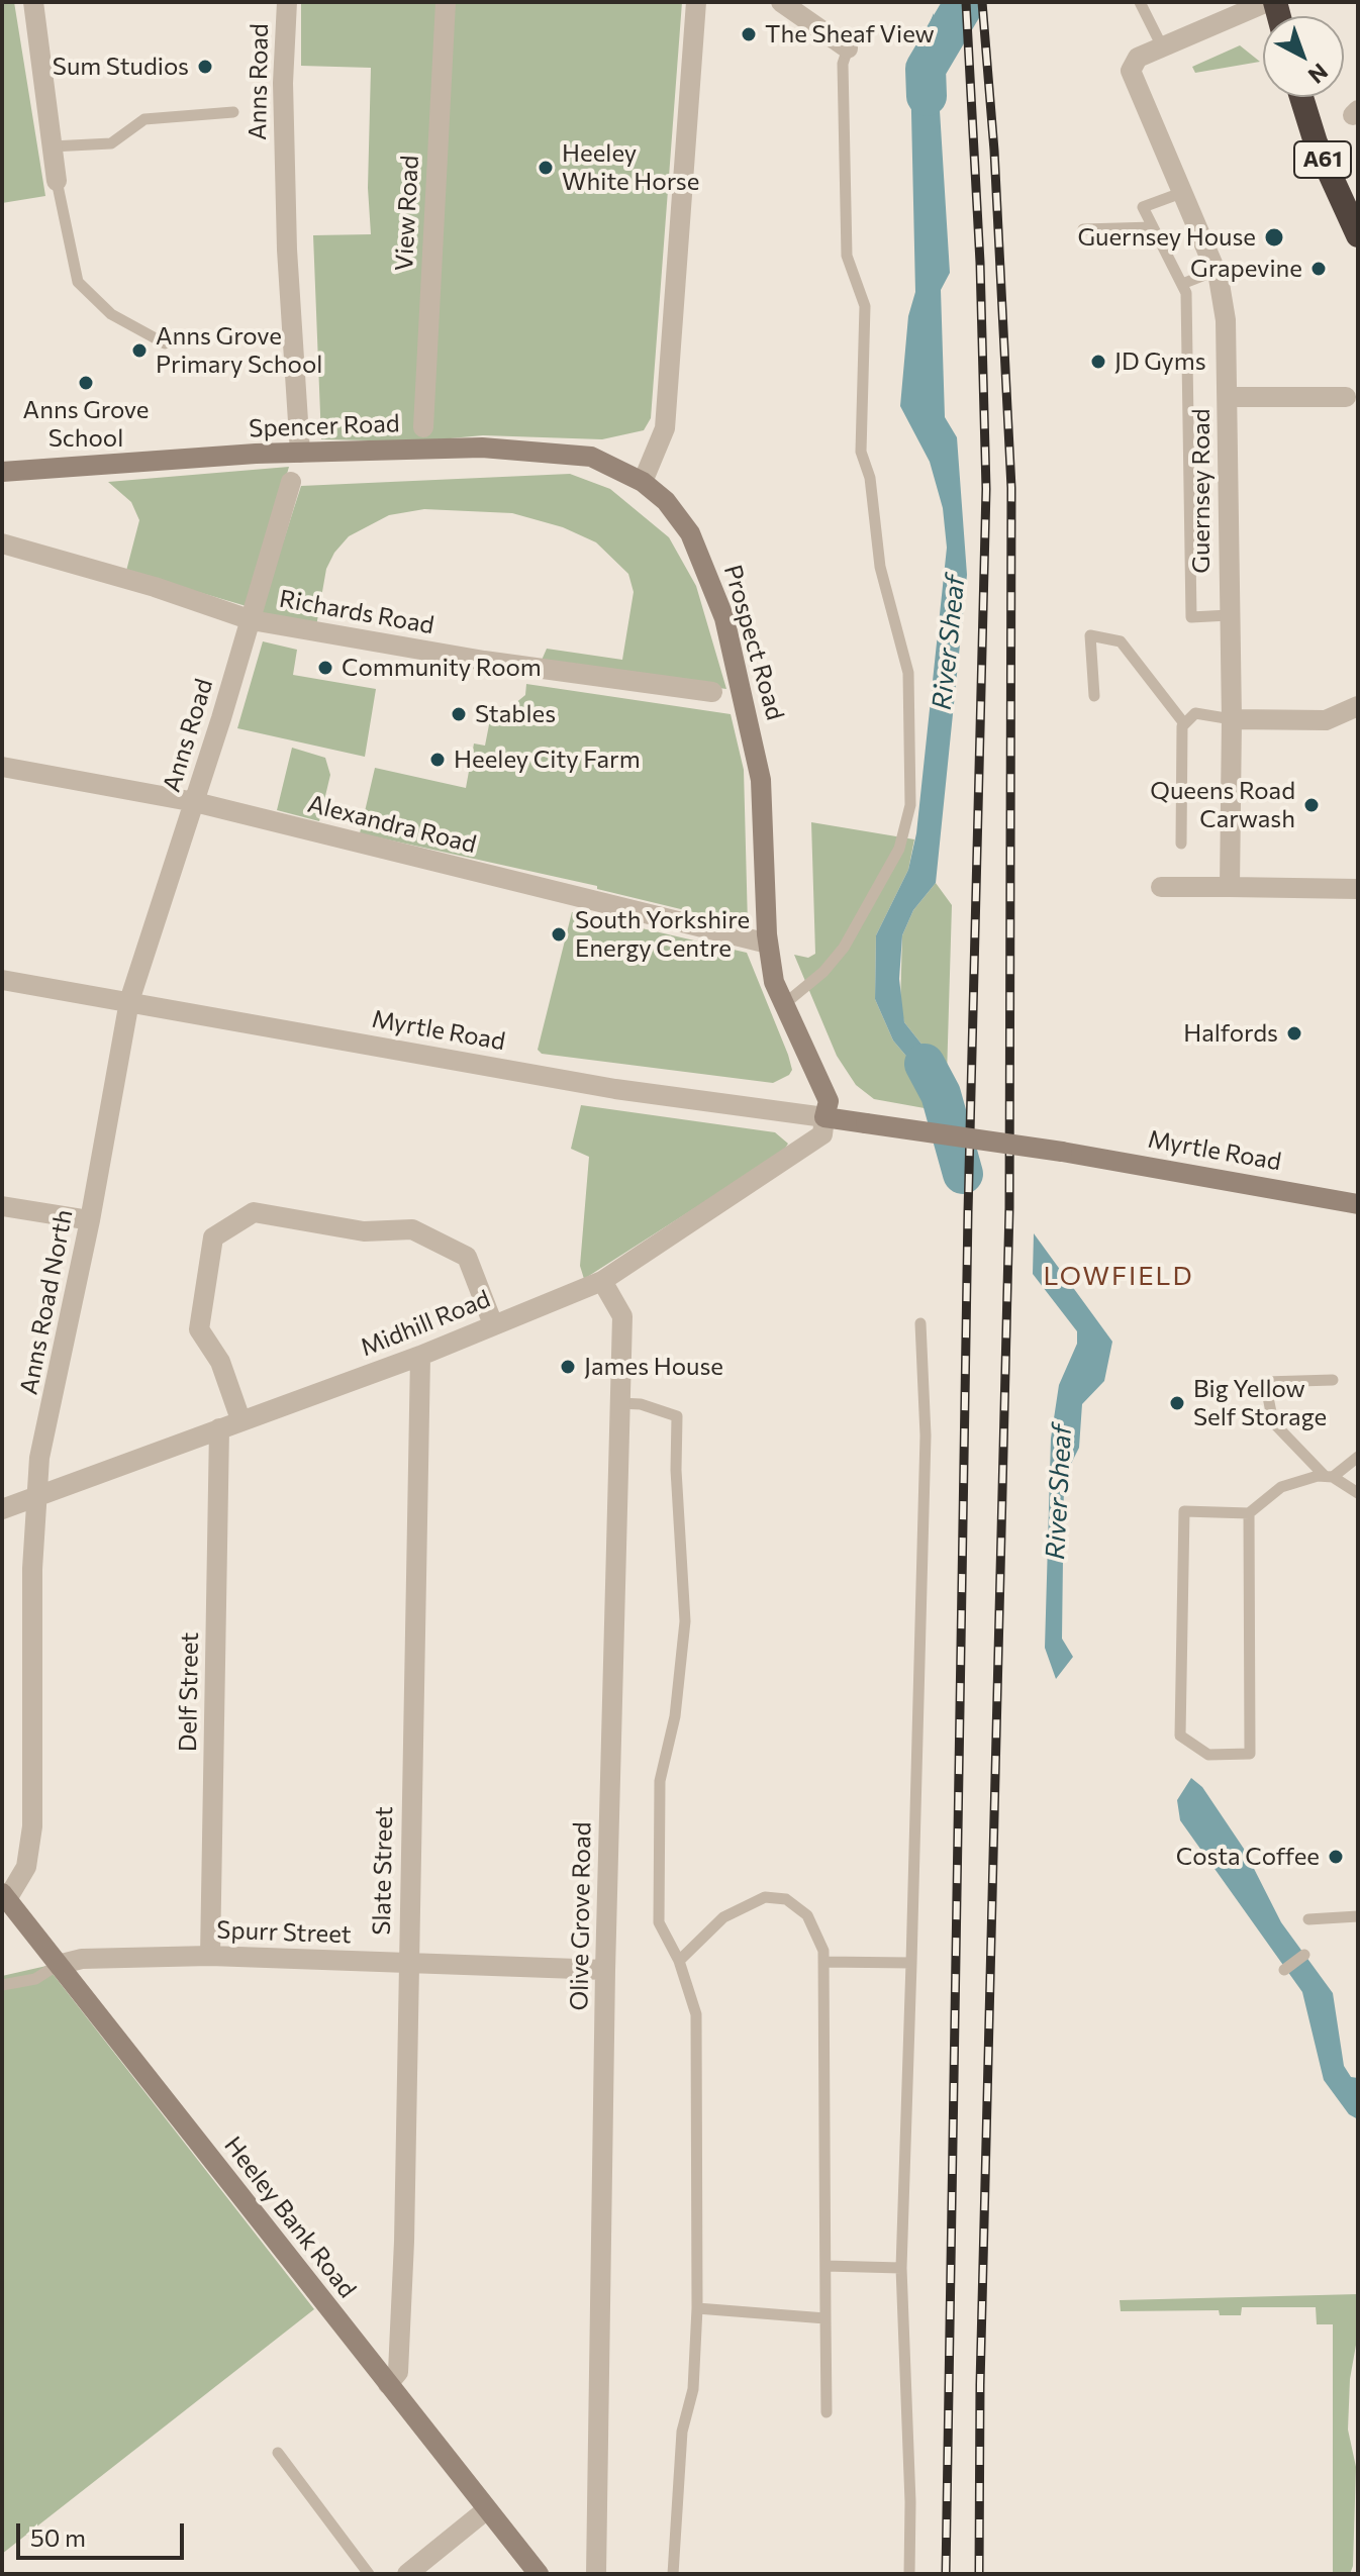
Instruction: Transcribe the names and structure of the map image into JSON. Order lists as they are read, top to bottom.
{
  "streets": {
    "highway": ["A61"],
    "main road": [
      "Spencer Road",
      "Prospect Road",
      "Myrtle Road",
      "Heeley Bank Road"
    ],
    "street": [
      "Anns Road",
      "View Road",
      "Guernsey Road",
      "Richards Road",
      "Alexandra Road",
      "Anns Road North",
      "Midhill Road",
      "Delf Street",
      "Slate Street",
      "Olive Grove Road",
      "Spurr Street"
    ]
  },
  "crossings": [
    ["Anns Road", "Spencer Road"],
    ["Anns Road", "Richards Road"],
    ["Anns Road", "Alexandra Road"],
    ["Anns Road", "Myrtle Road"],
    ["Anns Road", "Anns Road North"],
    ["Spencer Road", "Prospect Road"],
    ["Prospect Road", "Alexandra Road"],
    ["Prospect Road", "Myrtle Road"],
    ["Prospect Road", "Midhill Road"],
    ["Myrtle Road", "Anns Road North"],
    ["Myrtle Road", "Midhill Road"],
    ["Anns Road North", "Midhill Road"],
    ["Anns Road North", "Heeley Bank Road"],
    ["Midhill Road", "Delf Street"],
    ["Midhill Road", "Slate Street"],
    ["Midhill Road", "Olive Grove Road"],
    ["Delf Street", "Spurr Street"],
    ["Slate Street", "Spurr Street"],
    ["Slate Street", "Heeley Bank Road"],
    ["Olive Grove Road", "Spurr Street"],
    ["Spurr Street", "Heeley Bank Road"]
  ],
  "districts": ["LOWFIELD"],
  "water": ["River Sheaf"],
  "places": [
    "The Sheaf View",
    "Sum Studios",
    "Heeley White Horse",
    "Guernsey House",
    "Grapevine",
    "Anns Grove Primary School",
    "JD Gyms",
    "Anns Grove School",
    "Community Room",
    "Stables",
    "Heeley City Farm",
    "Queens Road Carwash",
    "South Yorkshire Energy Centre",
    "Halfords",
    "James House",
    "Big Yellow Self Storage",
    "Costa Coffee"
  ],
  "scale_bar": "50 m",
  "north": "bottom right"
}
